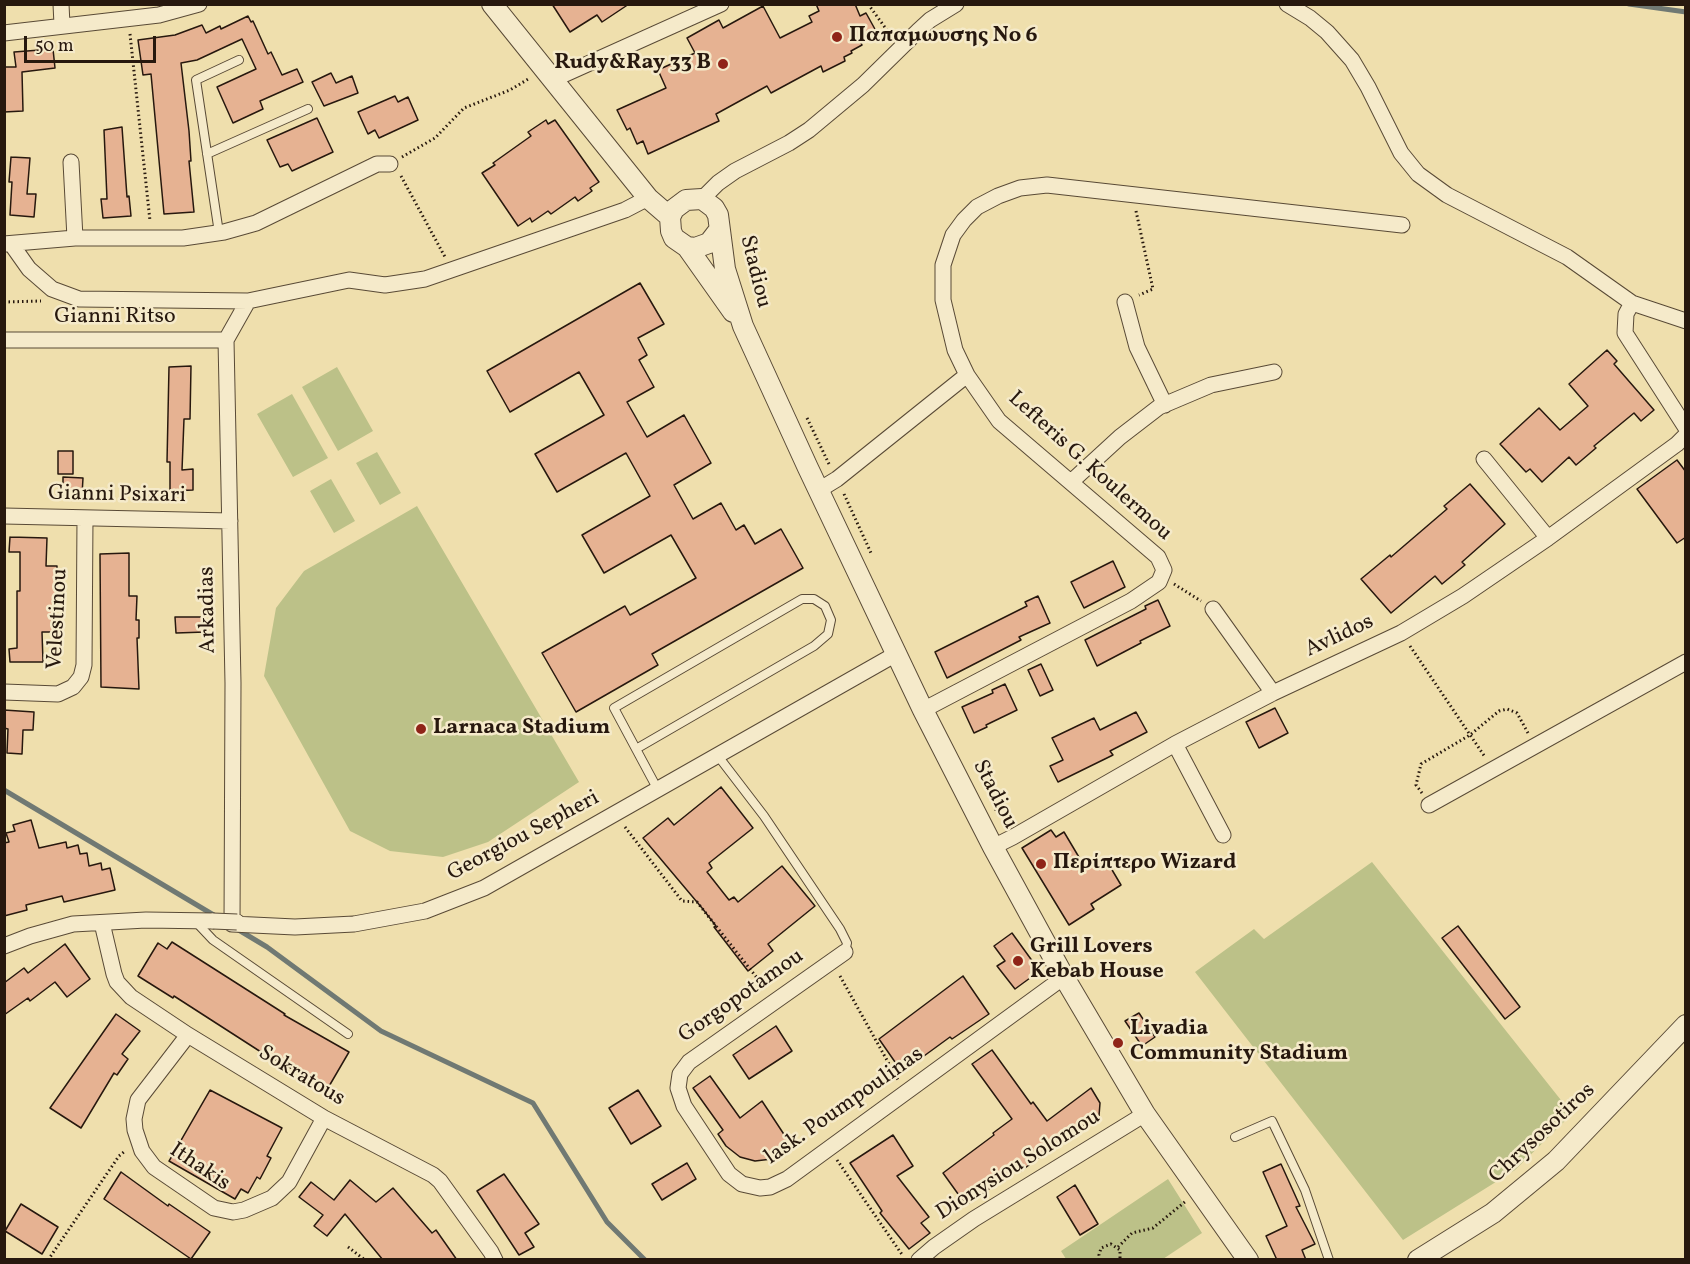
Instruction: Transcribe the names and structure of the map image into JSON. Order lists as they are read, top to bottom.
{
  "streets": {
    "street": [
      "Stadiou",
      "Gianni Ritso",
      "Lefteris G. Koulermou",
      "Gianni Psixari",
      "Arkadias",
      "Velestinou",
      "Avlidos",
      "Georgiou Sepheri",
      "Gorgopotamou",
      "Sokratous",
      "lask. Poumpoulinas",
      "Chrysosotiros",
      "Dionysiou Solomou",
      "Ithakis"
    ]
  },
  "crossings": [
    ["Stadiou", "Lefteris G. Koulermou"],
    ["Stadiou", "Avlidos"],
    ["Stadiou", "Georgiou Sepheri"],
    ["Stadiou", "lask. Poumpoulinas"],
    ["Stadiou", "Dionysiou Solomou"],
    ["Gianni Ritso", "Arkadias"],
    ["Gianni Psixari", "Arkadias"],
    ["Gianni Psixari", "Velestinou"],
    ["Arkadias", "Georgiou Sepheri"],
    ["Georgiou Sepheri", "Sokratous"],
    ["Gorgopotamou", "lask. Poumpoulinas"],
    ["Sokratous", "Ithakis"]
  ],
  "places": [
    "Παπαμωυσης No 6",
    "Rudy&Ray 33 B",
    "Larnaca Stadium",
    "Περίπτερο Wizard",
    "Grill Lovers Kebab House",
    "Livadia Community Stadium"
  ],
  "scale_bar": "50 m"
}
